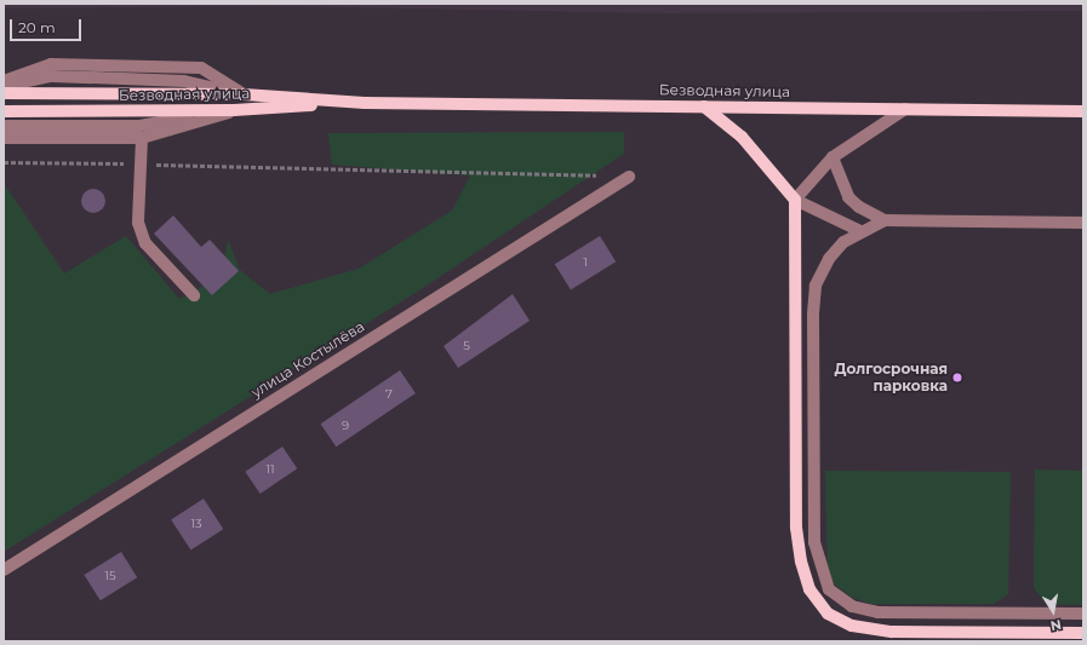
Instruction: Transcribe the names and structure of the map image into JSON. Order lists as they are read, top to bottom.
{
  "streets": {
    "main road": ["Безводная улица"],
    "street": ["улица Костылёва"]
  },
  "places": ["Долгосрочная парковка"],
  "house_numbers": [
    "1",
    "5",
    "7",
    "9",
    "11",
    "13",
    "15"
  ],
  "scale_bar": "20 m",
  "north": "bottom"
}
